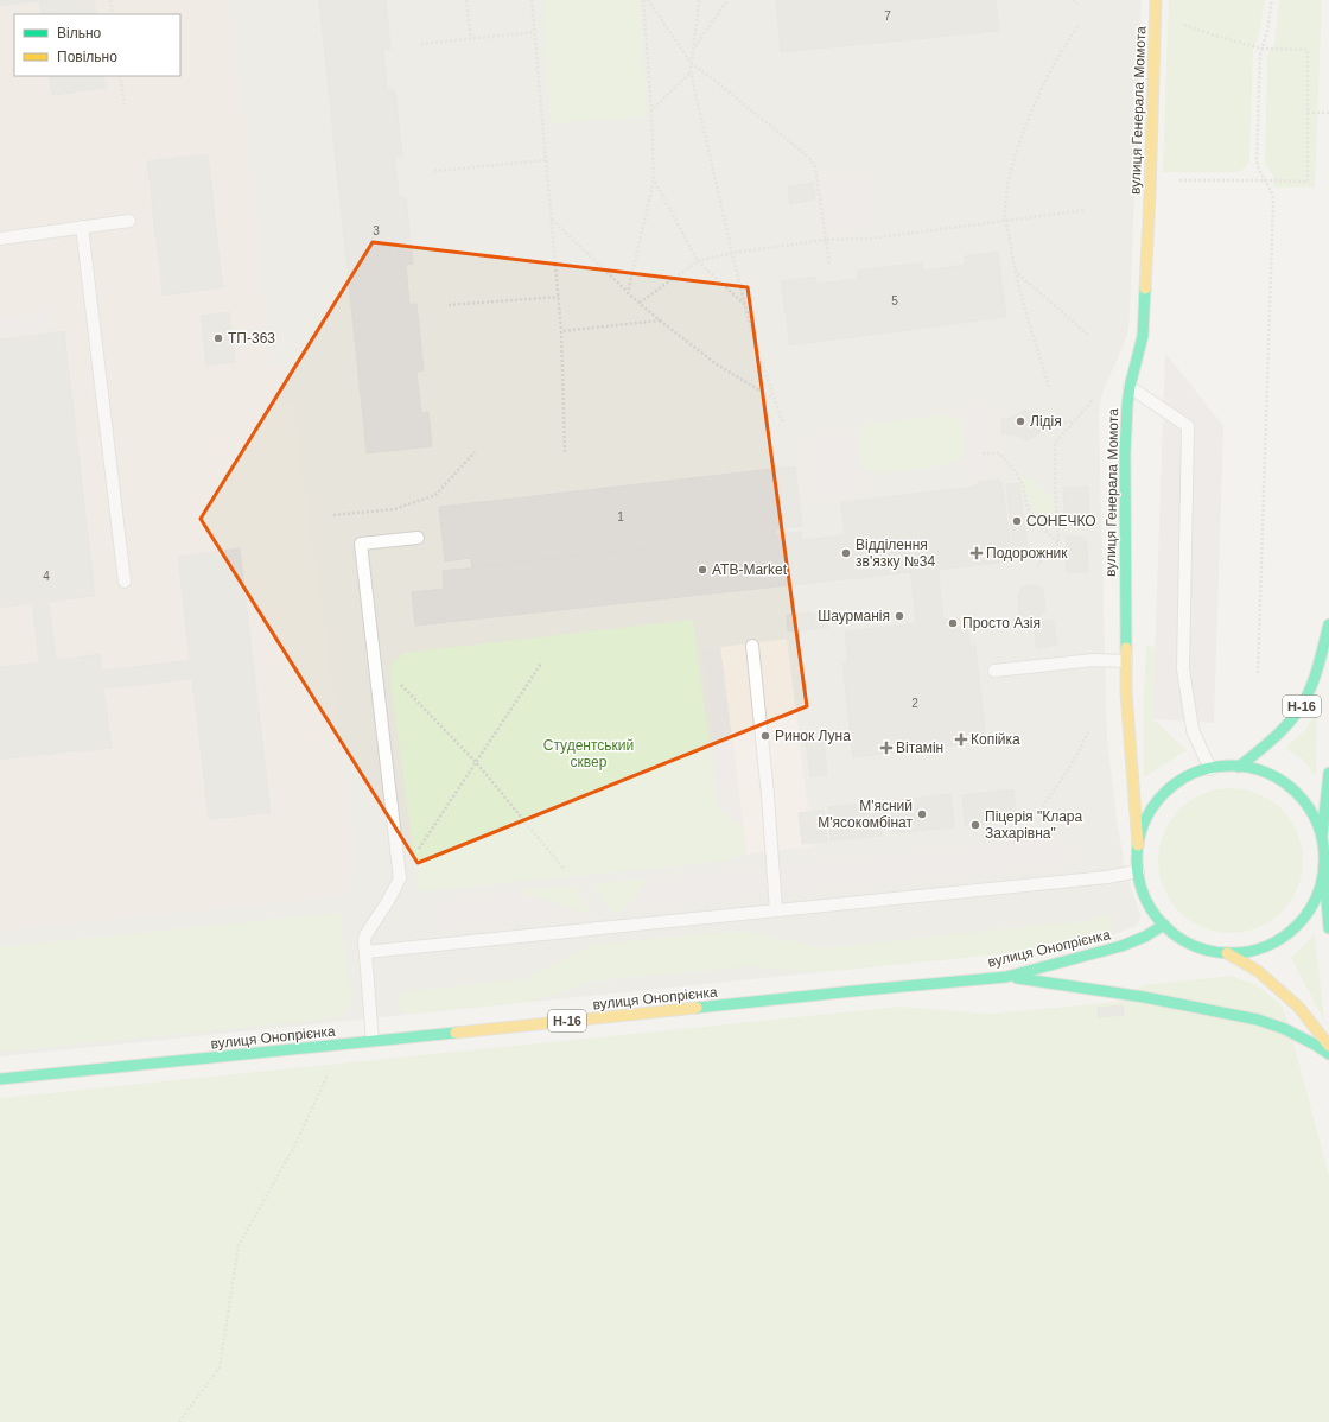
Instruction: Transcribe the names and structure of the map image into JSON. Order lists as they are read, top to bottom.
{
  "streets": {
    "main road": ["вулиця Генерала Момота", "Н-16", "вулиця Онопрієнка"]
  },
  "parks": ["Студентський сквер"],
  "places": {
    "other": [
      "ТП-363",
      "Лідія",
      "СОНЕЧКО",
      "Відділення зв'язку №34",
      "ATB-Market",
      "Шаурманія",
      "Просто Азія",
      "Ринок Луна",
      "М'ясний М'ясокомбінат",
      "Піцерія \"Клара Захарівна\""
    ],
    "health": ["Подорожник", "Копійка", "Вітамін"]
  },
  "house_numbers": [
    "7",
    "3",
    "5",
    "1",
    "4",
    "2"
  ],
  "legend": ["Вільно", "Повільно"]
}
